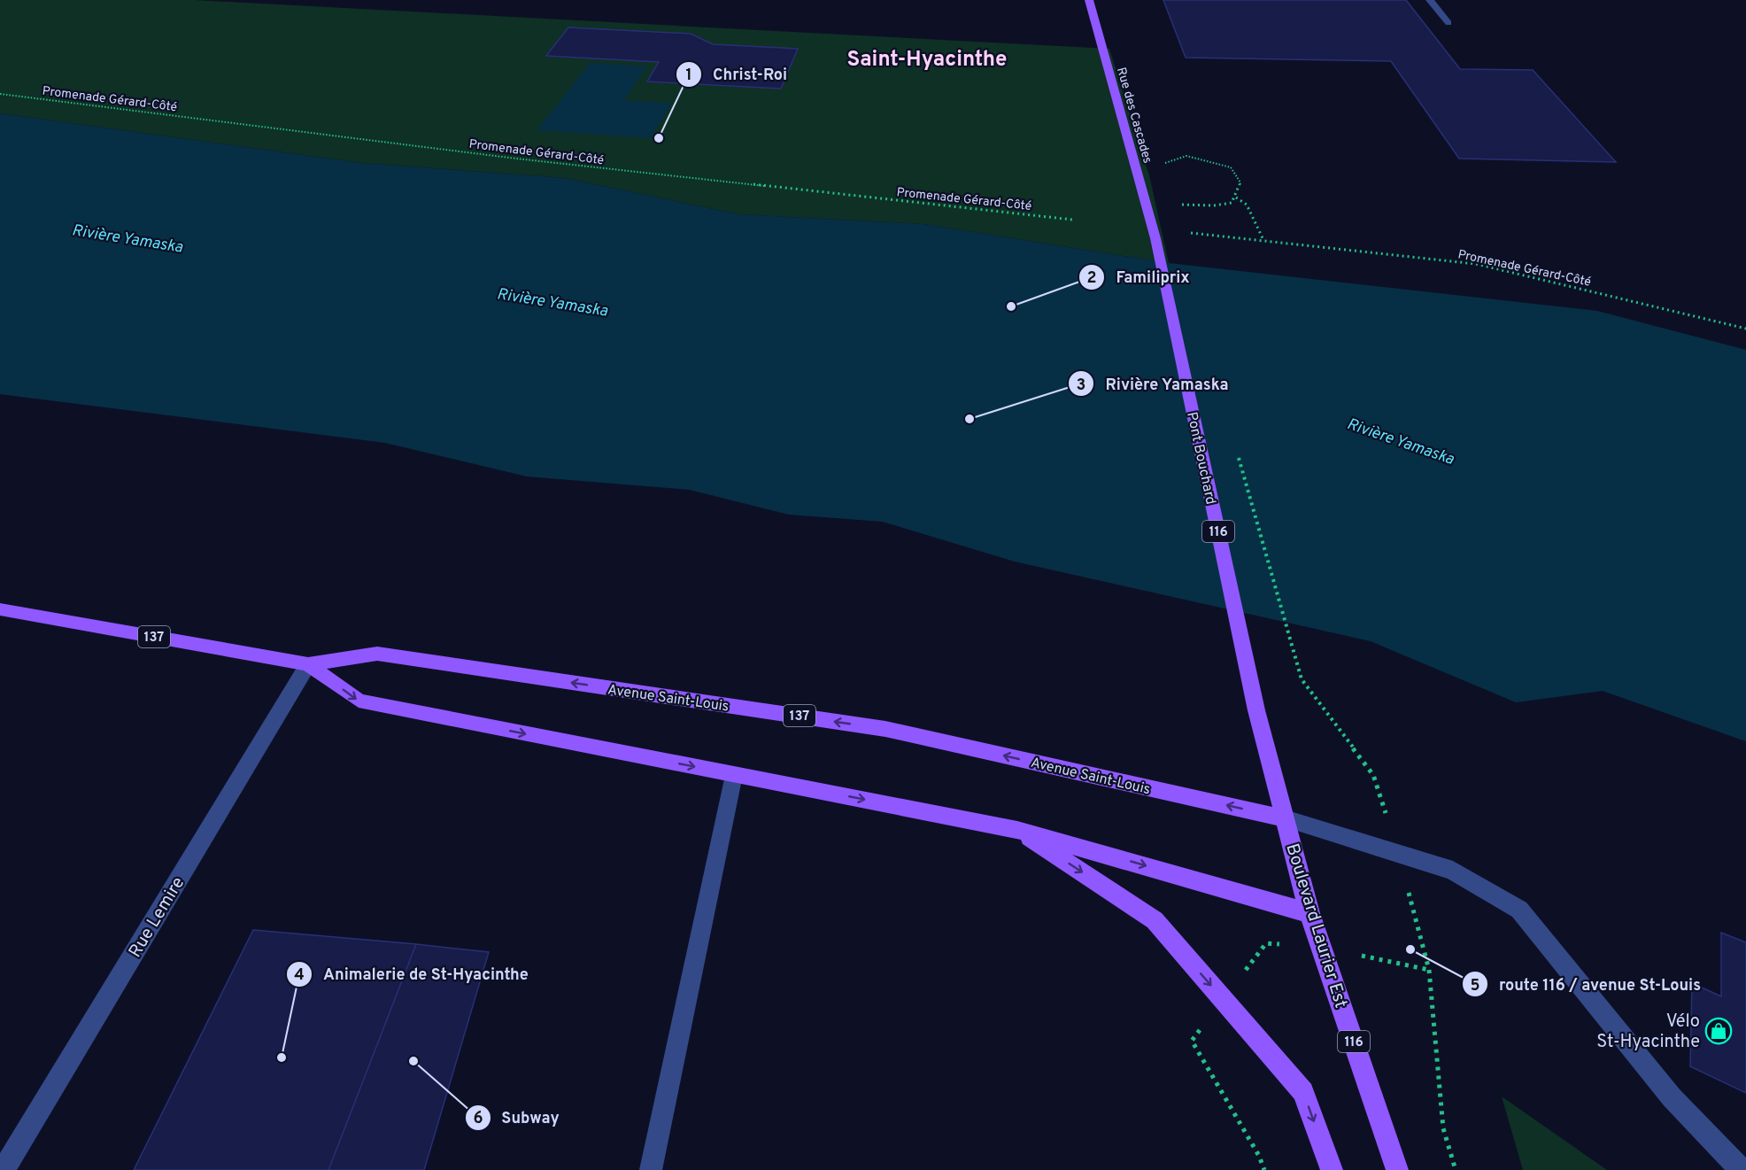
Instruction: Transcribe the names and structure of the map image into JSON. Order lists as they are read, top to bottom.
{
  "streets": {
    "main road": [
      "Rue des Cascades",
      "Pont Bouchard",
      "116",
      "137",
      "Avenue Saint-Louis",
      "Boulevard Laurier Est"
    ],
    "street": ["Rue Lemire"],
    "path": ["Promenade Gérard-Côté"]
  },
  "crossings": [
    ["Rue des Cascades", "Pont Bouchard"],
    ["Pont Bouchard", "Boulevard Laurier Est"],
    ["Avenue Saint-Louis", "Rue Lemire"],
    ["Avenue Saint-Louis", "Boulevard Laurier Est"]
  ],
  "districts": ["Saint-Hyacinthe"],
  "water": ["Rivière Yamaska"],
  "places": {
    "other": [
      "Christ-Roi",
      "Familiprix",
      "Rivière Yamaska",
      "route 116 / avenue St-Louis",
      "Animalerie de St-Hyacinthe",
      "Subway"
    ],
    "shop": ["Vélo St-Hyacinthe"]
  }
}
